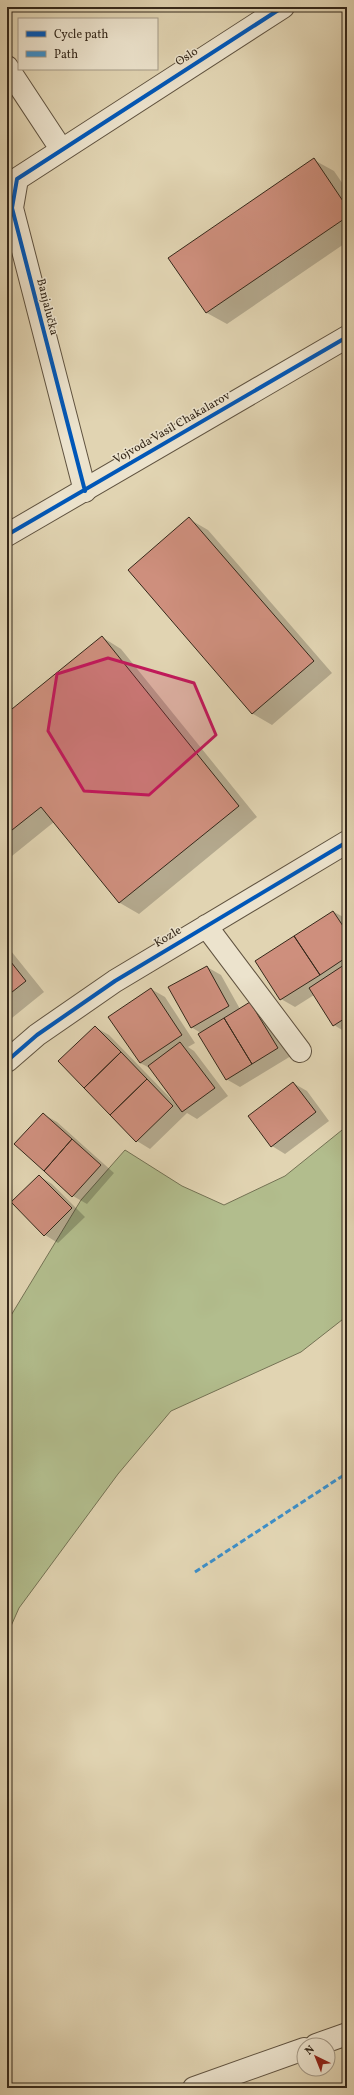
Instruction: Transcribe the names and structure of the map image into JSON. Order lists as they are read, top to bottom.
{
  "streets": {
    "street": [
      "Oslo",
      "Banjalučka",
      "Vojvoda Vasil Chakalarov",
      "Kozle"
    ]
  },
  "crossings": [
    ["Oslo", "Banjalučka"],
    ["Banjalučka", "Vojvoda Vasil Chakalarov"]
  ],
  "legend": ["Cycle path", "Path"],
  "north": "top left"
}
